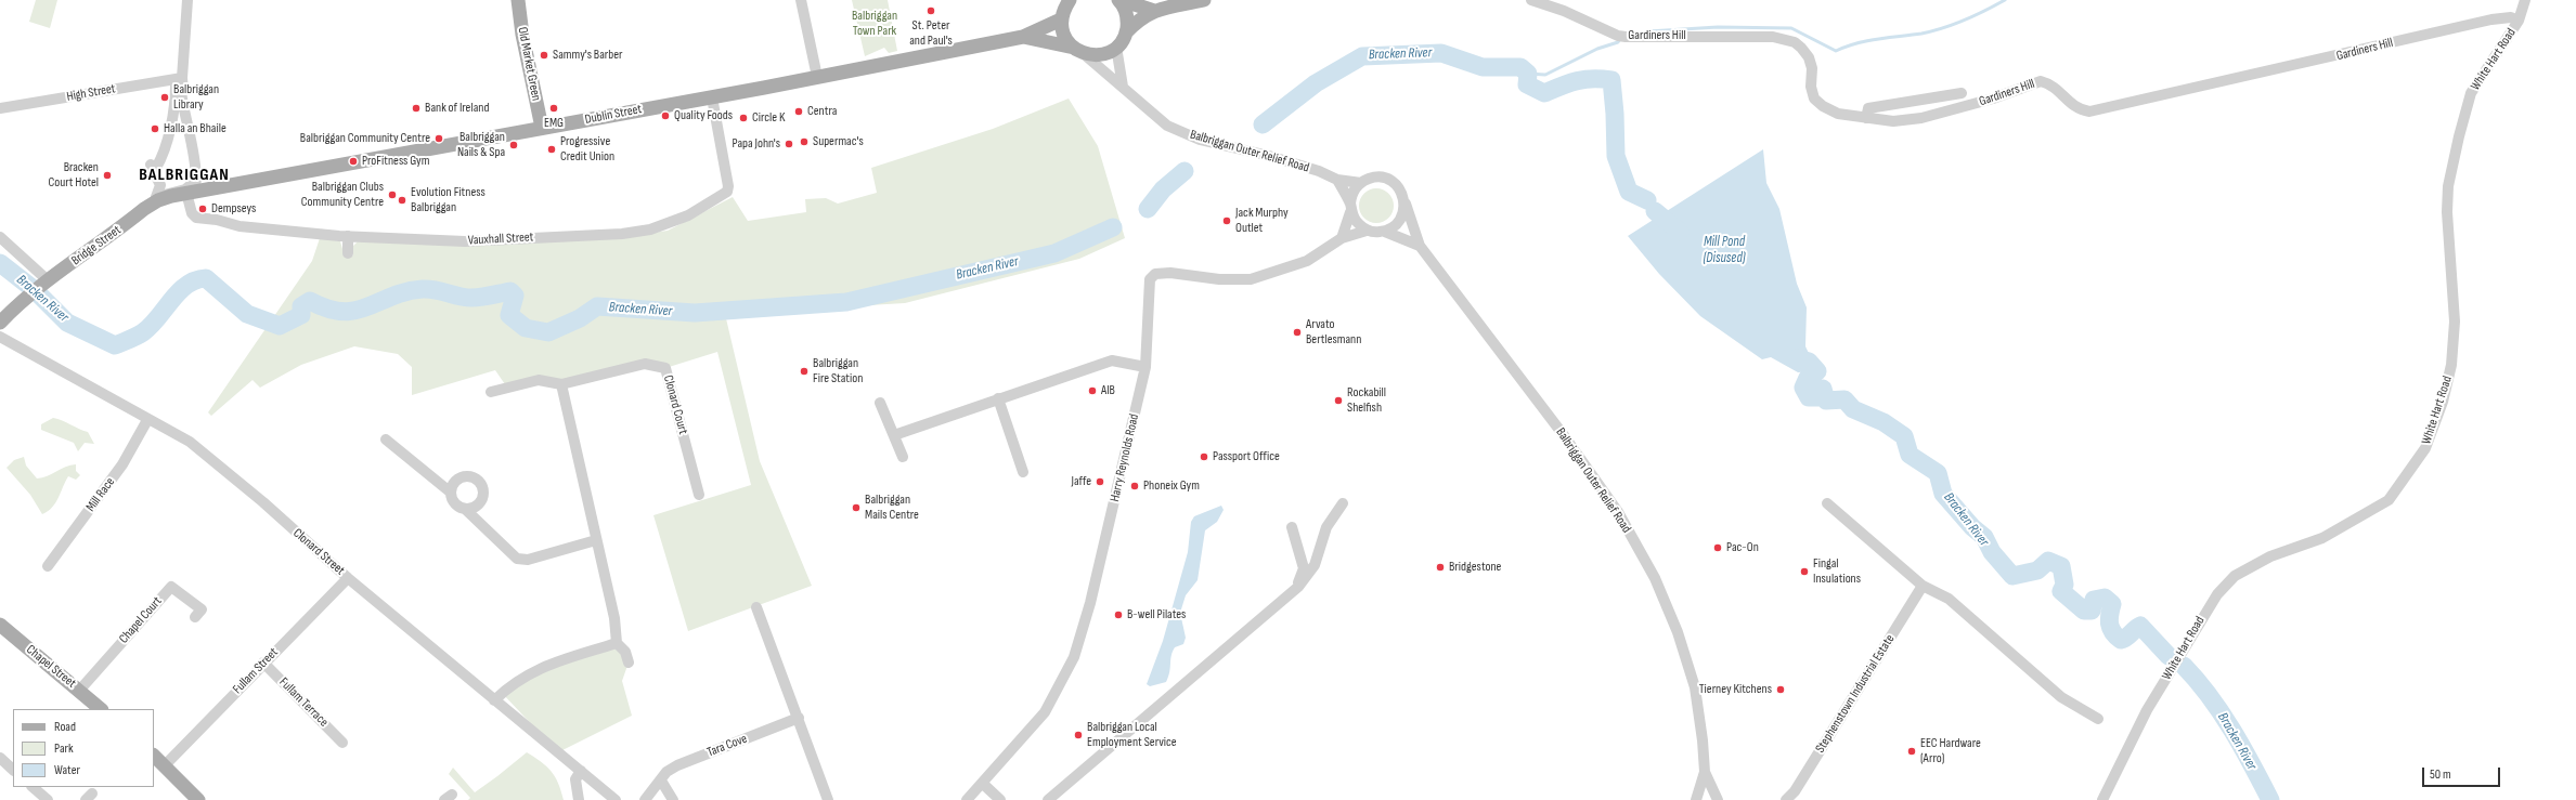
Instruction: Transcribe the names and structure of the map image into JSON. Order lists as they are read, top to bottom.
{
  "streets": {
    "main road": [
      "Old Market Green",
      "Dublin Street",
      "Bridge Street",
      "Chapel Street"
    ],
    "street": [
      "Gardiners Hill",
      "White Hart Road",
      "High Street",
      "Balbriggan Outer Relief Road",
      "Vauxhall Street",
      "Clonard Court",
      "Harry Reynolds Road",
      "Mill Race",
      "Clonard Street",
      "Chapel Court",
      "Fullam Street",
      "Stephenstown Industrial Estate",
      "Fullam Terrace",
      "Tara Cove"
    ]
  },
  "crossings": [
    ["Gardiners Hill", "White Hart Road"],
    ["Old Market Green", "Dublin Street"],
    ["Dublin Street", "Balbriggan Outer Relief Road"],
    ["Dublin Street", "Vauxhall Street"],
    ["Dublin Street", "Bridge Street"],
    ["Balbriggan Outer Relief Road", "Harry Reynolds Road"],
    ["Vauxhall Street", "Bridge Street"],
    ["Mill Race", "Clonard Street"],
    ["Clonard Street", "Fullam Street"],
    ["Chapel Court", "Chapel Street"],
    ["Fullam Street", "Fullam Terrace"]
  ],
  "districts": ["BALBRIGGAN"],
  "water": ["Bracken River", "Mill Pond (Disused)"],
  "parks": ["Balbriggan Town Park"],
  "places": [
    "St. Peter and Paul's",
    "Sammy's Barber",
    "Balbriggan Library",
    "Bank of Ireland",
    "EMG",
    "Centra",
    "Quality Foods",
    "Circle K",
    "Halla an Bhaile",
    "Balbriggan Community Centre",
    "Supermac's",
    "Papa John's",
    "Balbriggan Nails & Spa",
    "Progressive Credit Union",
    "ProFitness Gym",
    "Bracken Court Hotel",
    "Balbriggan Clubs Community Centre",
    "Evolution Fitness Balbriggan",
    "Dempseys",
    "Jack Murphy Outlet",
    "Arvato Bertlesmann",
    "Balbriggan Fire Station",
    "AIB",
    "Rockabill Shelfish",
    "Passport Office",
    "Jaffe",
    "Phoneix Gym",
    "Balbriggan Mails Centre",
    "Pac-On",
    "Bridgestone",
    "Fingal Insulations",
    "B-well Pilates",
    "Tierney Kitchens",
    "Balbriggan Local Employment Service",
    "EEC Hardware (Arro)"
  ],
  "legend": ["Road", "Park", "Water"],
  "scale_bar": "50 m"
}
